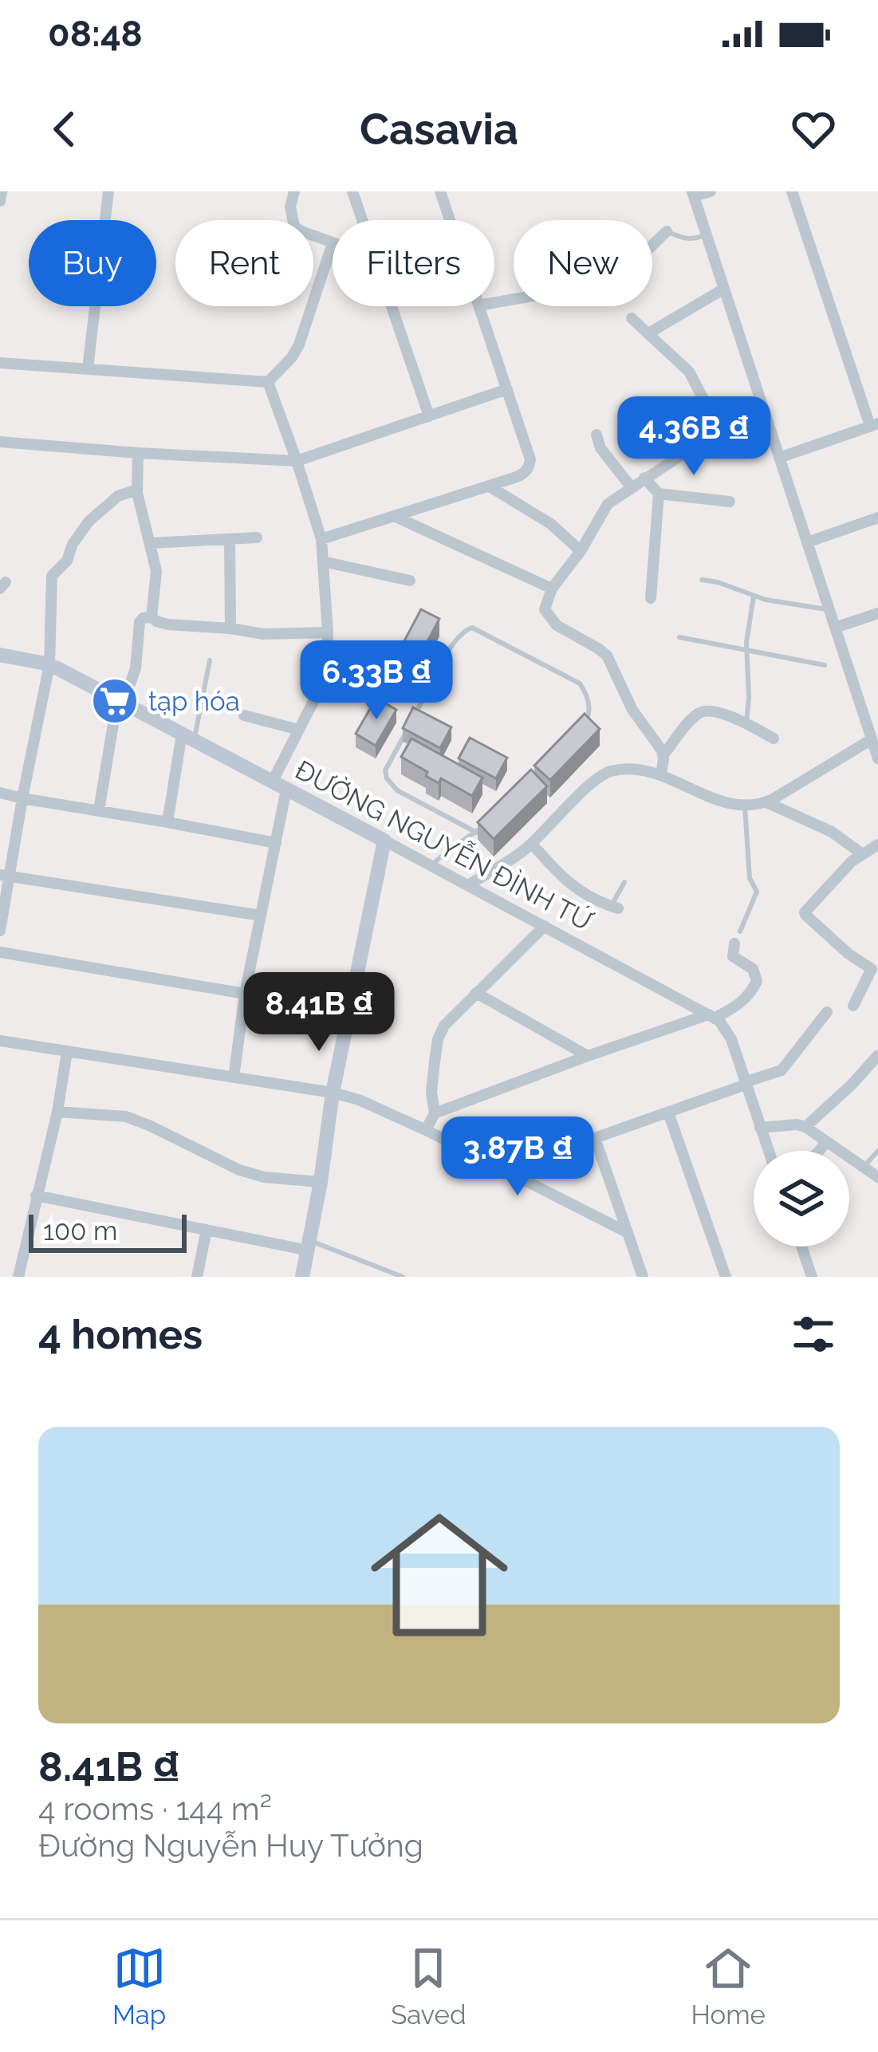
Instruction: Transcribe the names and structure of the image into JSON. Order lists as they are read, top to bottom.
{
  "streets": {
    "street": ["ĐƯỜNG NGUYỄN ĐÌNH TỨ"]
  },
  "places": {
    "supermarket": ["tạp hóa"]
  },
  "scale_bar": "100 m",
  "page": {
    "status": "08:48",
    "header": "Casavia",
    "chip": [
      "Buy",
      "Rent",
      "Filters",
      "New"
    ],
    "price": [
      "4.36B ₫",
      "6.33B ₫",
      "8.41B ₫",
      "3.87B ₫"
    ],
    "scale": "100 m",
    "heading": "4 homes",
    "list": [
      {
        "name": "8.41B ₫",
        "note": "4 rooms · 144 m² · Đường Nguyễn Huy Tưởng"
      }
    ],
    "tabs": ["Map", "Saved", "Home"]
  }
}
